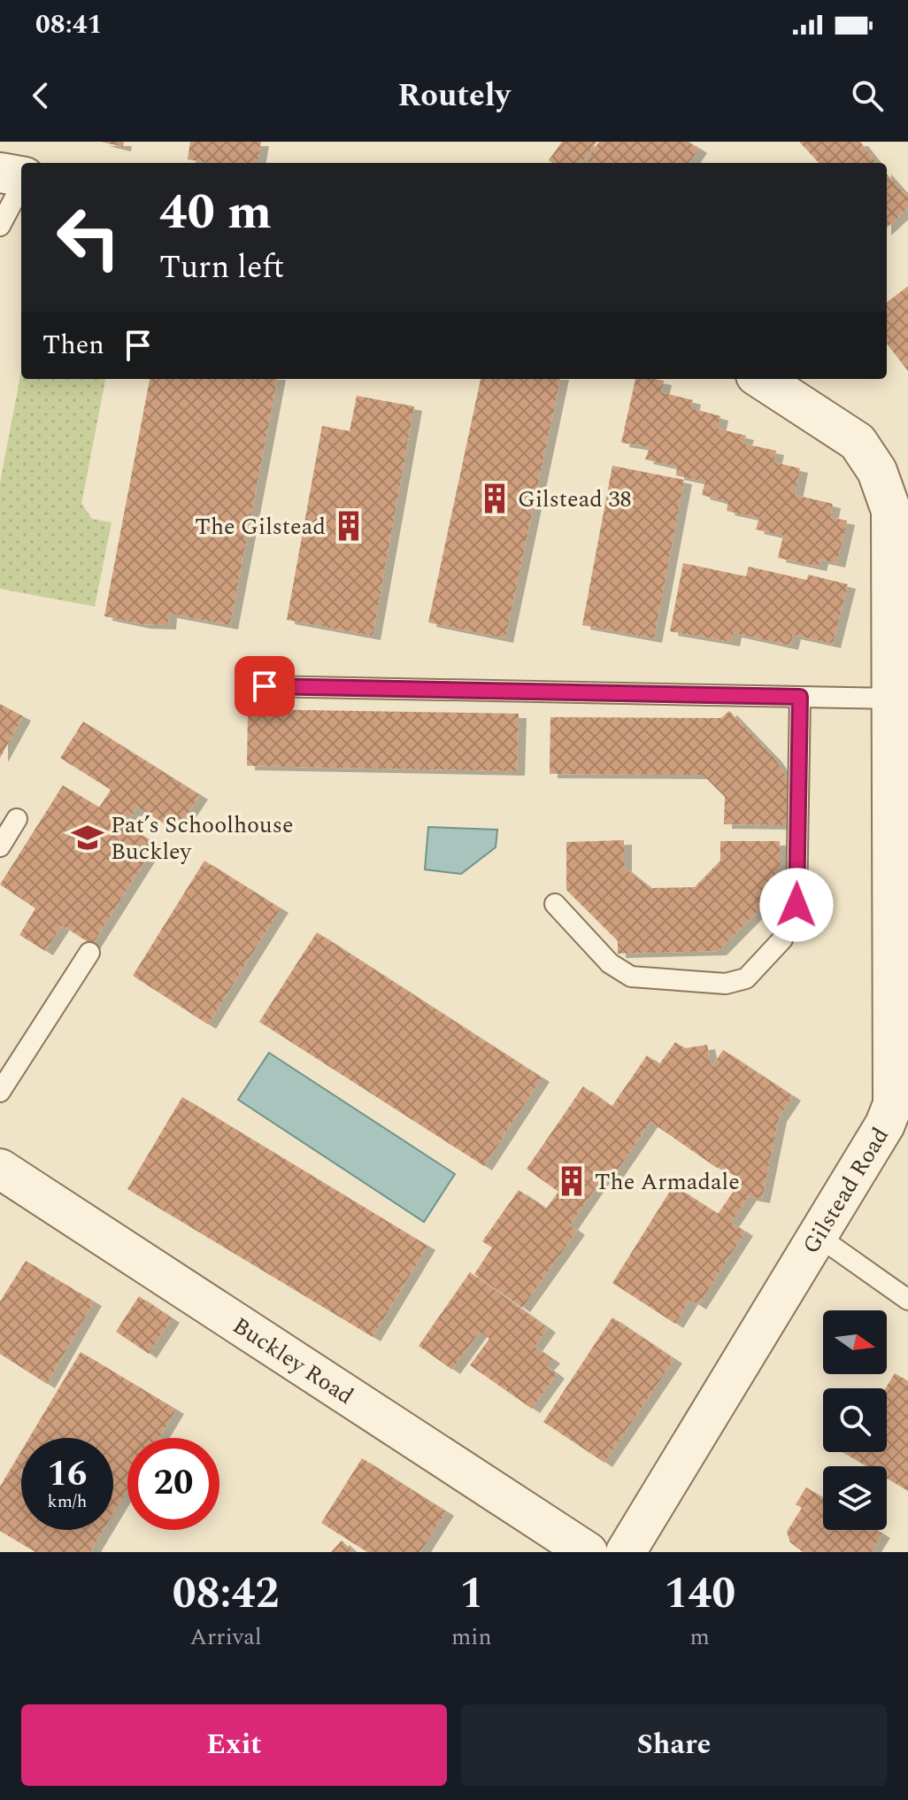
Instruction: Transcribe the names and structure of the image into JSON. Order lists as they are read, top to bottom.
{
  "streets": {
    "street": ["Gilstead Road", "Buckley Road"]
  },
  "places": {
    "building": ["Gilstead 38", "The Gilstead", "The Armadale"],
    "school or university": ["Pat’s Schoolhouse Buckley"]
  },
  "north": "right",
  "page": {
    "status": "08:41",
    "header": "Routely",
    "turn": ["40 m", "Turn left"],
    "then": "Then",
    "speed": "16 km/h",
    "limit": "20",
    "eta": [
      "08:42",
      "Arrival",
      "1",
      "min",
      "140",
      "m"
    ],
    "buttons": ["Exit", "Share"]
  }
}
